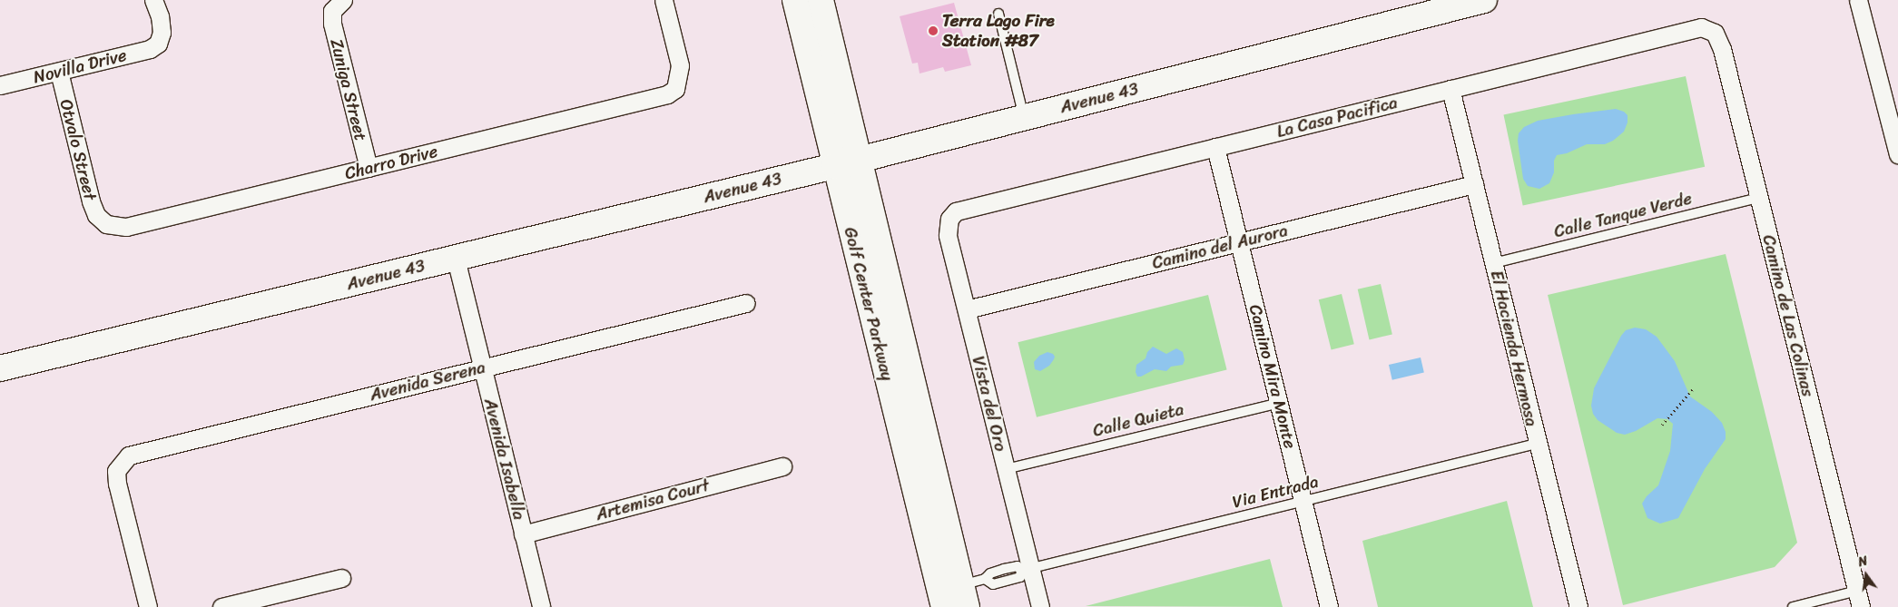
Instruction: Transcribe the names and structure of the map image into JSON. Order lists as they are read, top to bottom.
{
  "streets": {
    "street": [
      "Novilla Drive",
      "Zuniga Street",
      "Avenue 43",
      "La Casa Pacifica",
      "Otvalo Street",
      "Charro Drive",
      "Camino del Aurora",
      "Golf Center Parkway",
      "Camino de Las Colinas",
      "El Hacienda Hermosa",
      "Camino Mira Monte",
      "Avenida Serena",
      "Vista del Oro",
      "Avenida Isabella",
      "Artemisa Court"
    ],
    "lane": ["Calle Tanque Verde", "Calle Quieta", "Via Entrada"]
  },
  "crossings": [
    ["Novilla Drive", "Otvalo Street"],
    ["Zuniga Street", "Charro Drive"],
    ["Avenue 43", "Golf Center Parkway"],
    ["Avenue 43", "Avenida Isabella"],
    ["La Casa Pacifica", "Camino de Las Colinas"],
    ["La Casa Pacifica", "El Hacienda Hermosa"],
    ["La Casa Pacifica", "Camino Mira Monte"],
    ["La Casa Pacifica", "Vista del Oro"],
    ["Otvalo Street", "Charro Drive"],
    ["Calle Tanque Verde", "Camino de Las Colinas"],
    ["Calle Tanque Verde", "El Hacienda Hermosa"],
    ["Camino del Aurora", "El Hacienda Hermosa"],
    ["Camino del Aurora", "Camino Mira Monte"],
    ["Camino del Aurora", "Vista del Oro"],
    ["Golf Center Parkway", "Via Entrada"],
    ["El Hacienda Hermosa", "Via Entrada"],
    ["Camino Mira Monte", "Calle Quieta"],
    ["Camino Mira Monte", "Via Entrada"],
    ["Avenida Serena", "Avenida Isabella"],
    ["Vista del Oro", "Calle Quieta"],
    ["Vista del Oro", "Via Entrada"],
    ["Avenida Isabella", "Artemisa Court"]
  ],
  "places": ["Terra Lago Fire Station #87"],
  "north": "top"
}
